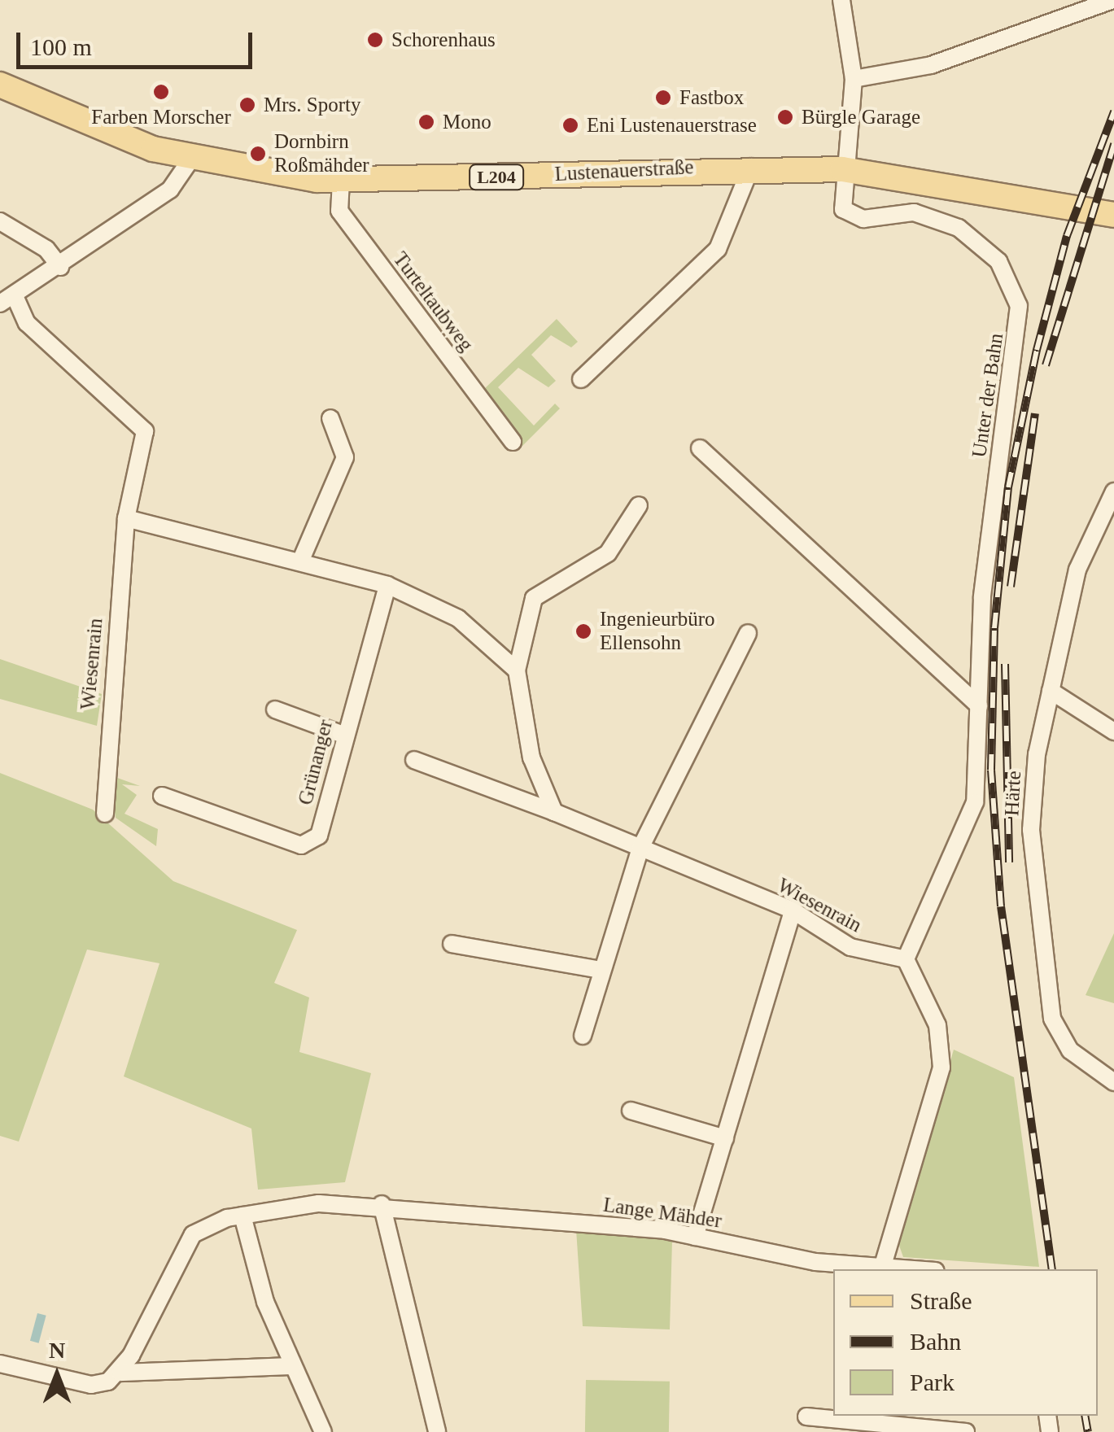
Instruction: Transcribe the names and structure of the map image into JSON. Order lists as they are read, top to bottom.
{
  "streets": {
    "main road": ["Lustenauerstraße", "L204"],
    "street": [
      "Turteltaubweg",
      "Unter der Bahn",
      "Wiesenrain",
      "Grünanger",
      "Härte",
      "Lange Mähder"
    ]
  },
  "crossings": [
    ["Lustenauerstraße", "Turteltaubweg"],
    ["Lustenauerstraße", "Unter der Bahn"],
    ["Unter der Bahn", "Wiesenrain"]
  ],
  "places": [
    "Schorenhaus",
    "Farben Morscher",
    "Fastbox",
    "Mrs. Sporty",
    "Bürgle Garage",
    "Mono",
    "Eni Lustenauerstrase",
    "Dornbirn Roßmähder",
    "Ingenieurbüro Ellensohn"
  ],
  "legend": ["Straße", "Bahn", "Park"],
  "scale_bar": "100 m",
  "north": "top"
}
